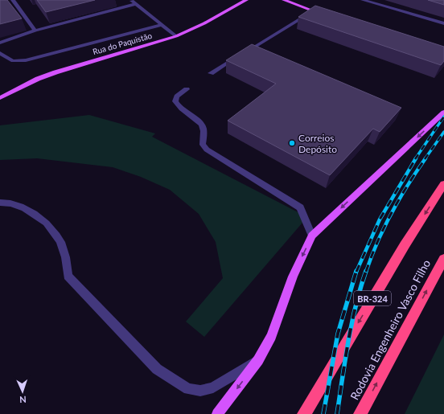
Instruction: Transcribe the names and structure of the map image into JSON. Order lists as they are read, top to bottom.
{
  "streets": {
    "highway": ["BR-324", "Rodovia Engenheiro Vasco Filho"],
    "main road": ["Rua do Paquistão"]
  },
  "places": ["Correios Depósito"],
  "north": "bottom"
}
